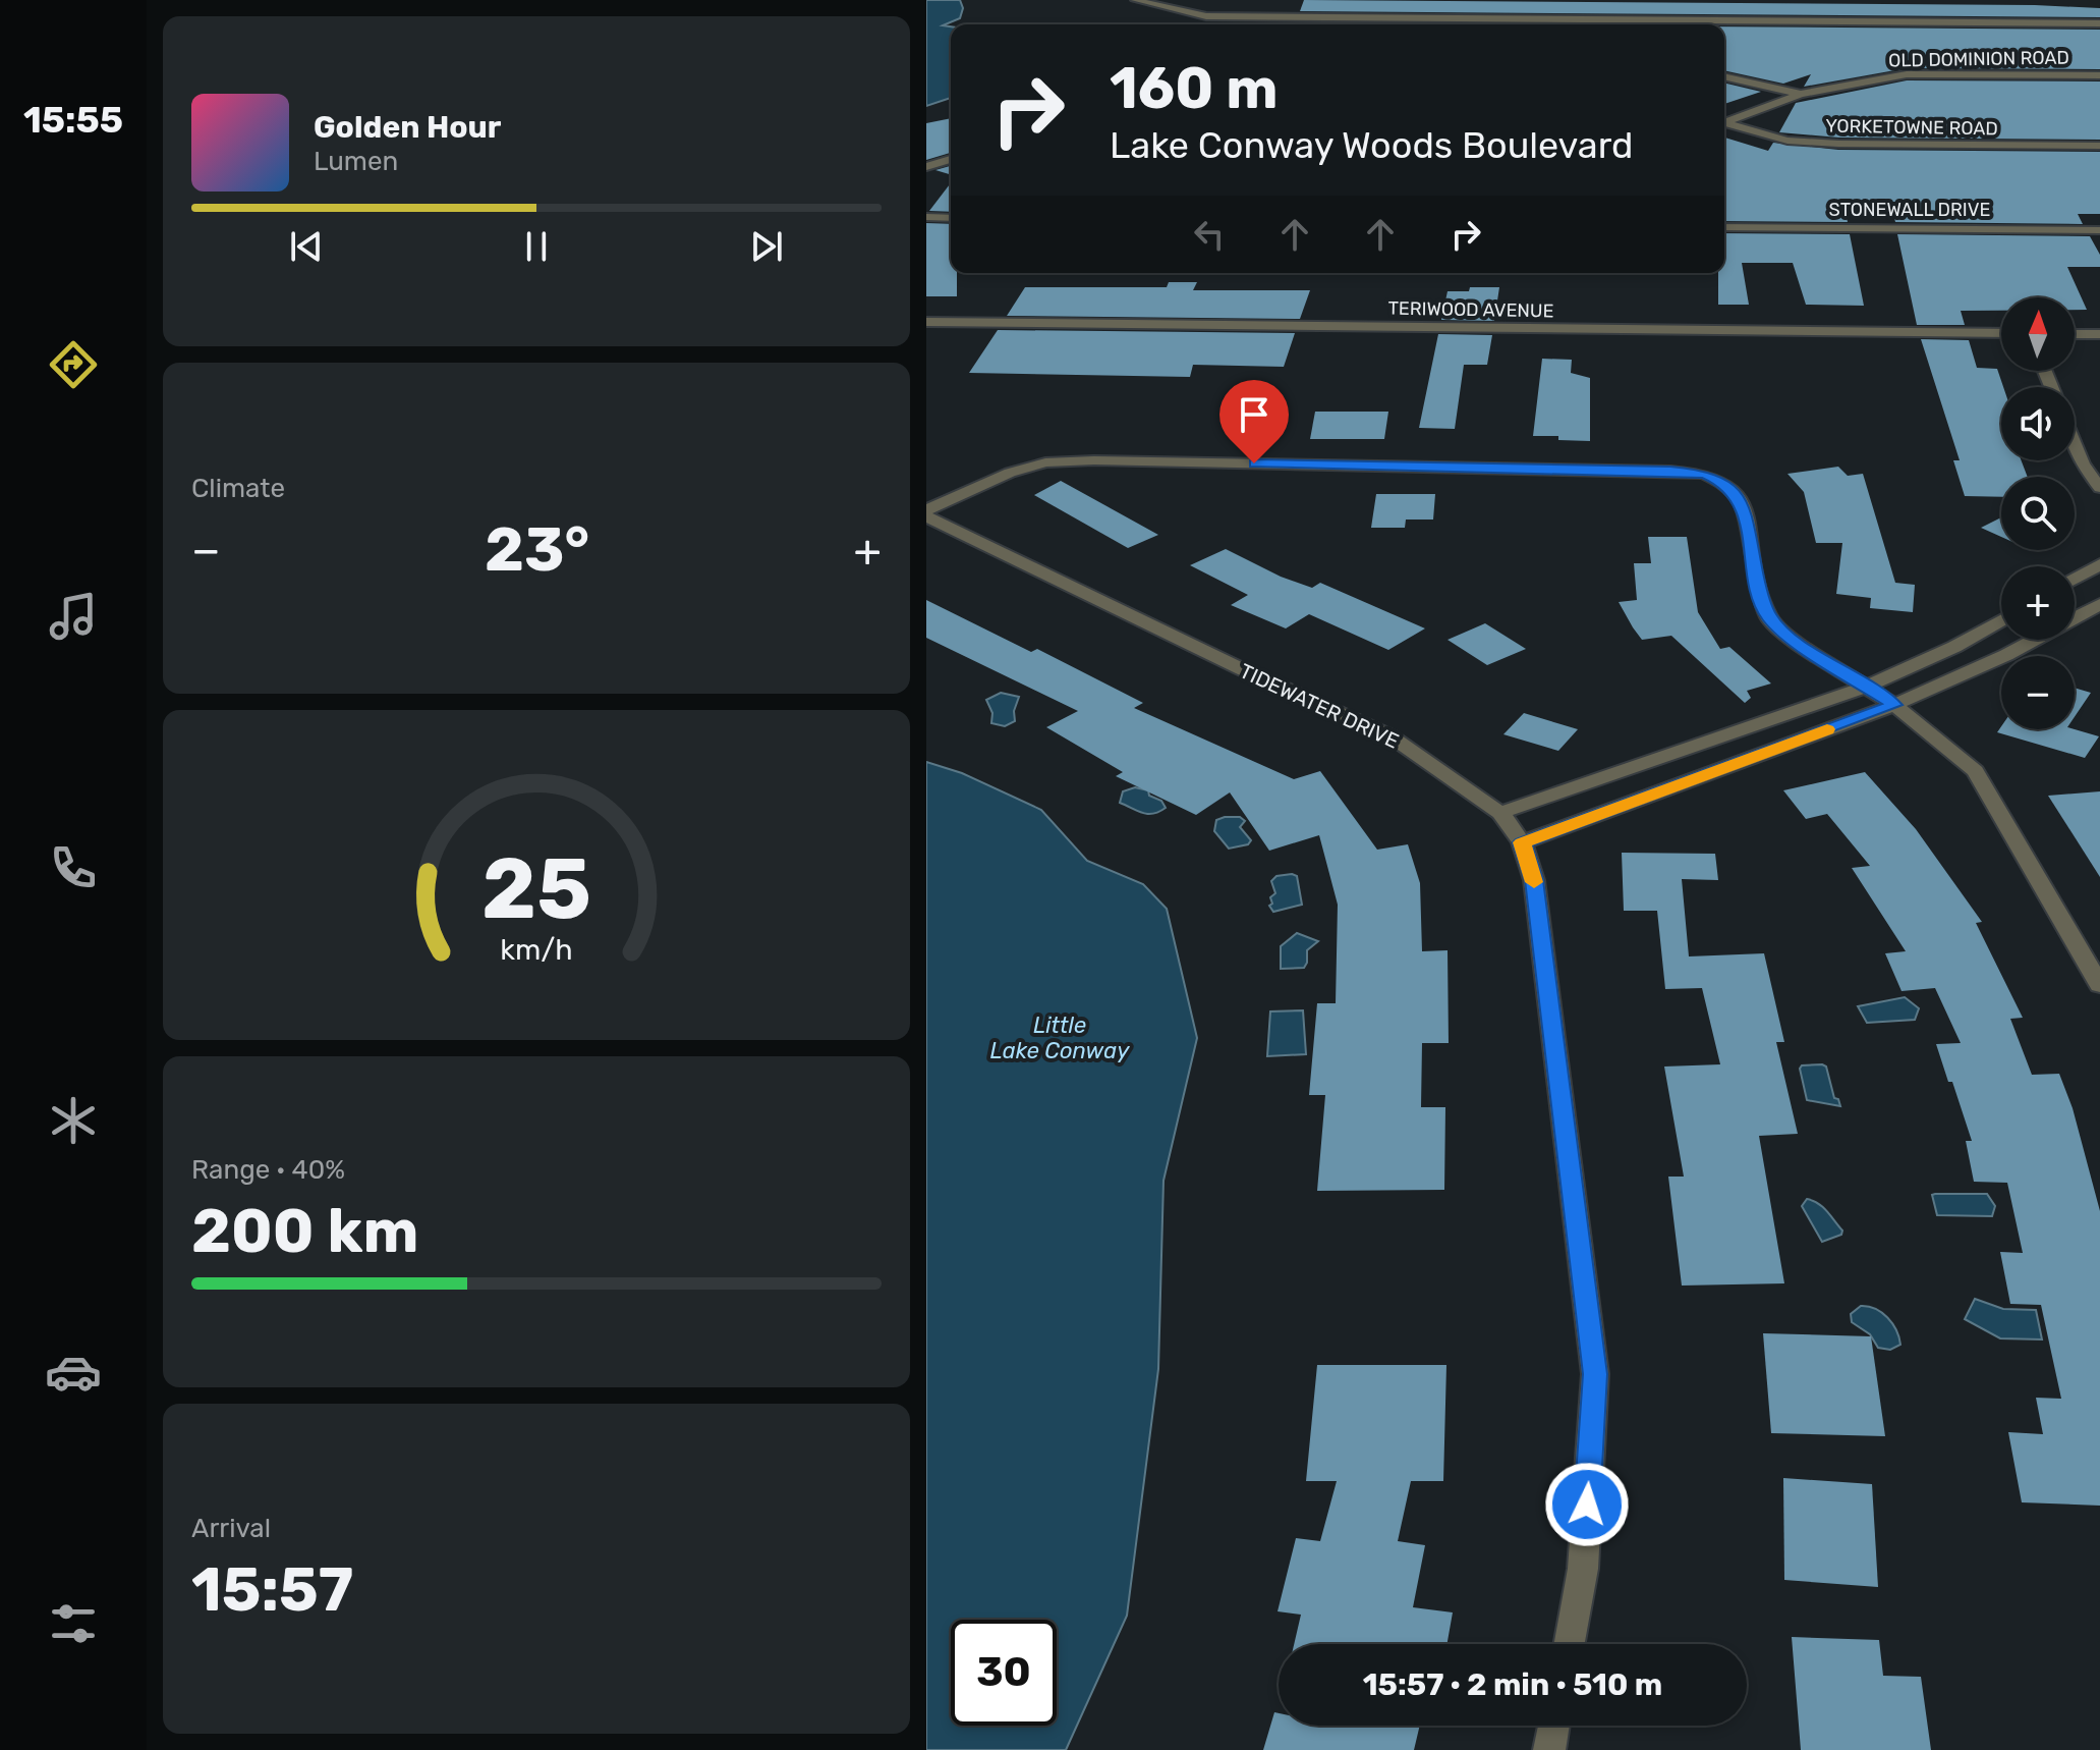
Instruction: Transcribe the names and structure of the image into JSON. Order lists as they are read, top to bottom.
{
  "streets": {
    "street": [
      "OLD DOMINION ROAD",
      "YORKETOWNE ROAD",
      "STONEWALL DRIVE",
      "TERIWOOD AVENUE",
      "TIDEWATER DRIVE"
    ]
  },
  "water": ["Little Lake Conway"],
  "north": "top",
  "page": {
    "tabs": "15:55",
    "turn": ["160 m", "Lake Conway Woods Boulevard"],
    "song": ["Golden Hour", "Lumen"],
    "map_buttons": ["+", "−"],
    "tile": [
      "Climate",
      ["Range · 40%", "200 km"],
      ["Arrival", "15:57"]
    ],
    "heat": ["−", "23°", "+"],
    "limit": "30",
    "trip": "15:57 · 2 min · 510 m",
    "gauge": ["25", "km/h"]
  }
}
